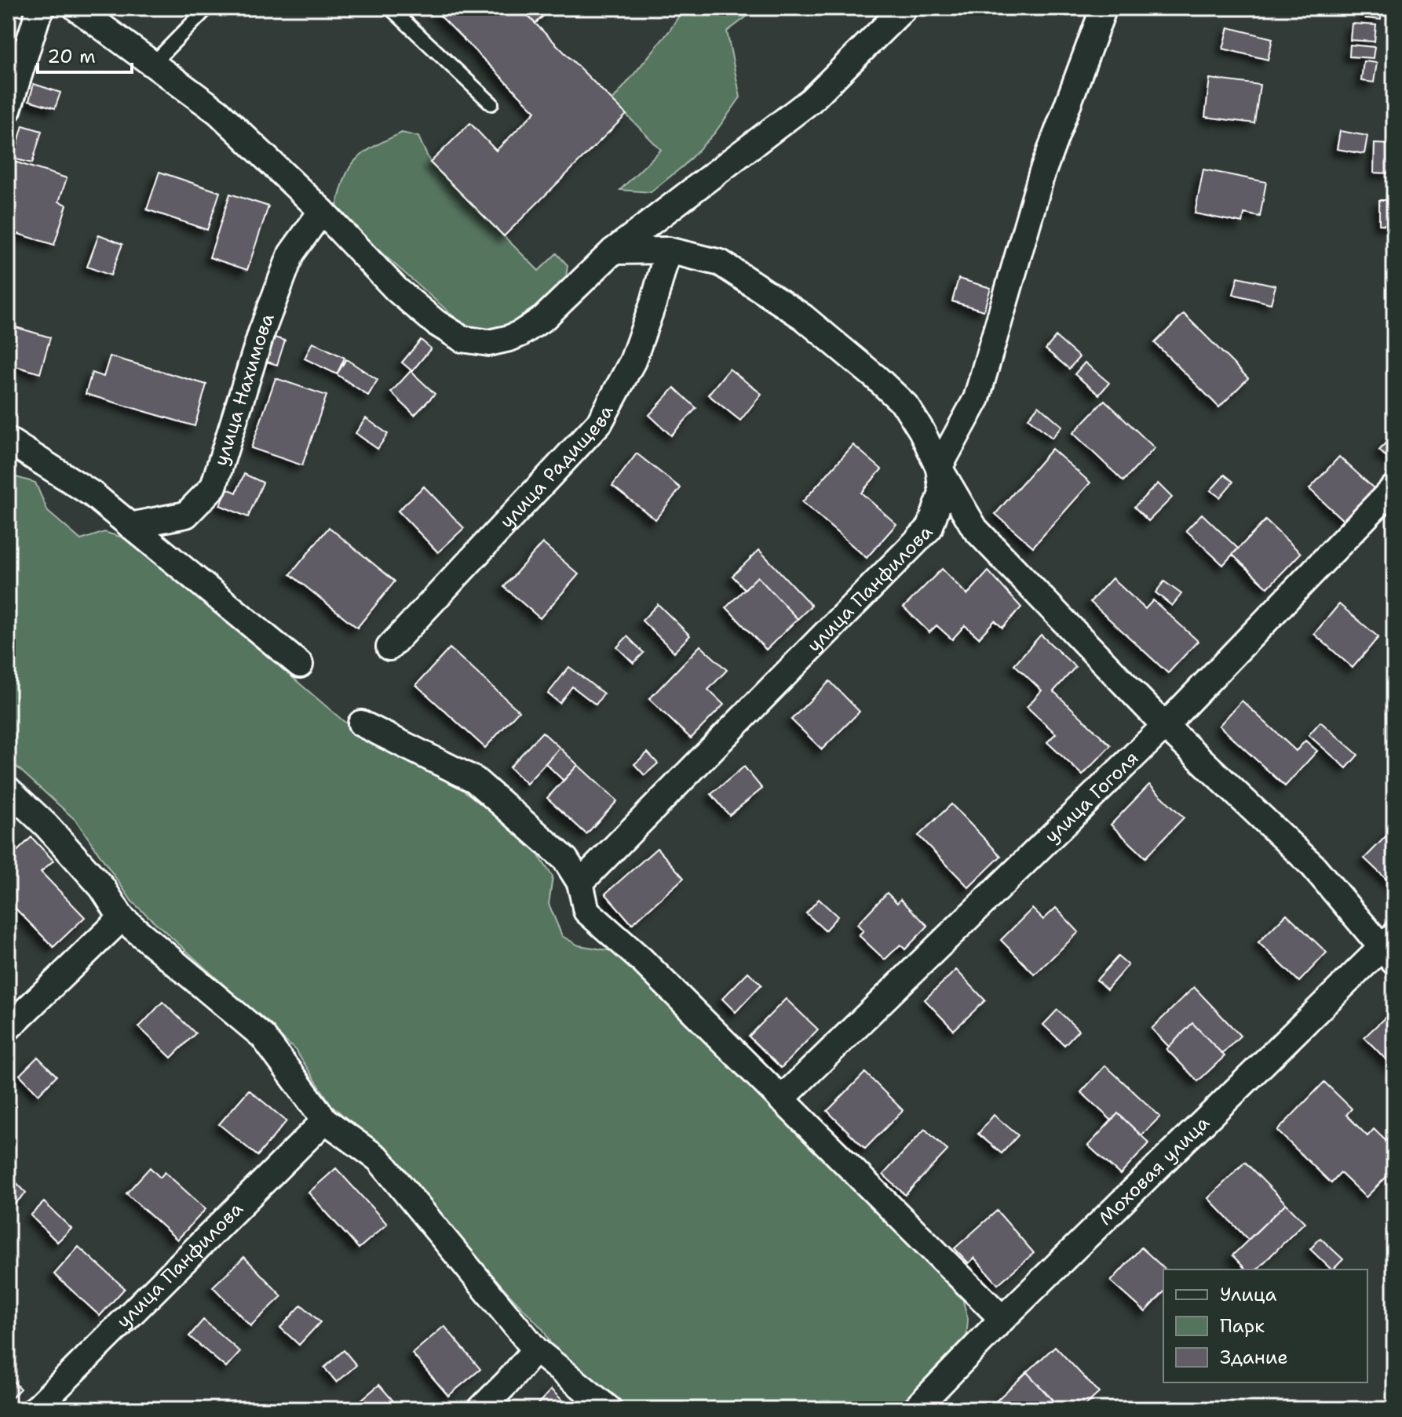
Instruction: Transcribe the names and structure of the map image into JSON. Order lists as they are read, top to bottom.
{
  "streets": {
    "street": [
      "улица Нахимова",
      "улица Радищева",
      "улица Панфилова",
      "улица Гоголя",
      "Моховая улица"
    ]
  },
  "legend": ["Улица", "Парк", "Здание"],
  "scale_bar": "20 m"
}
